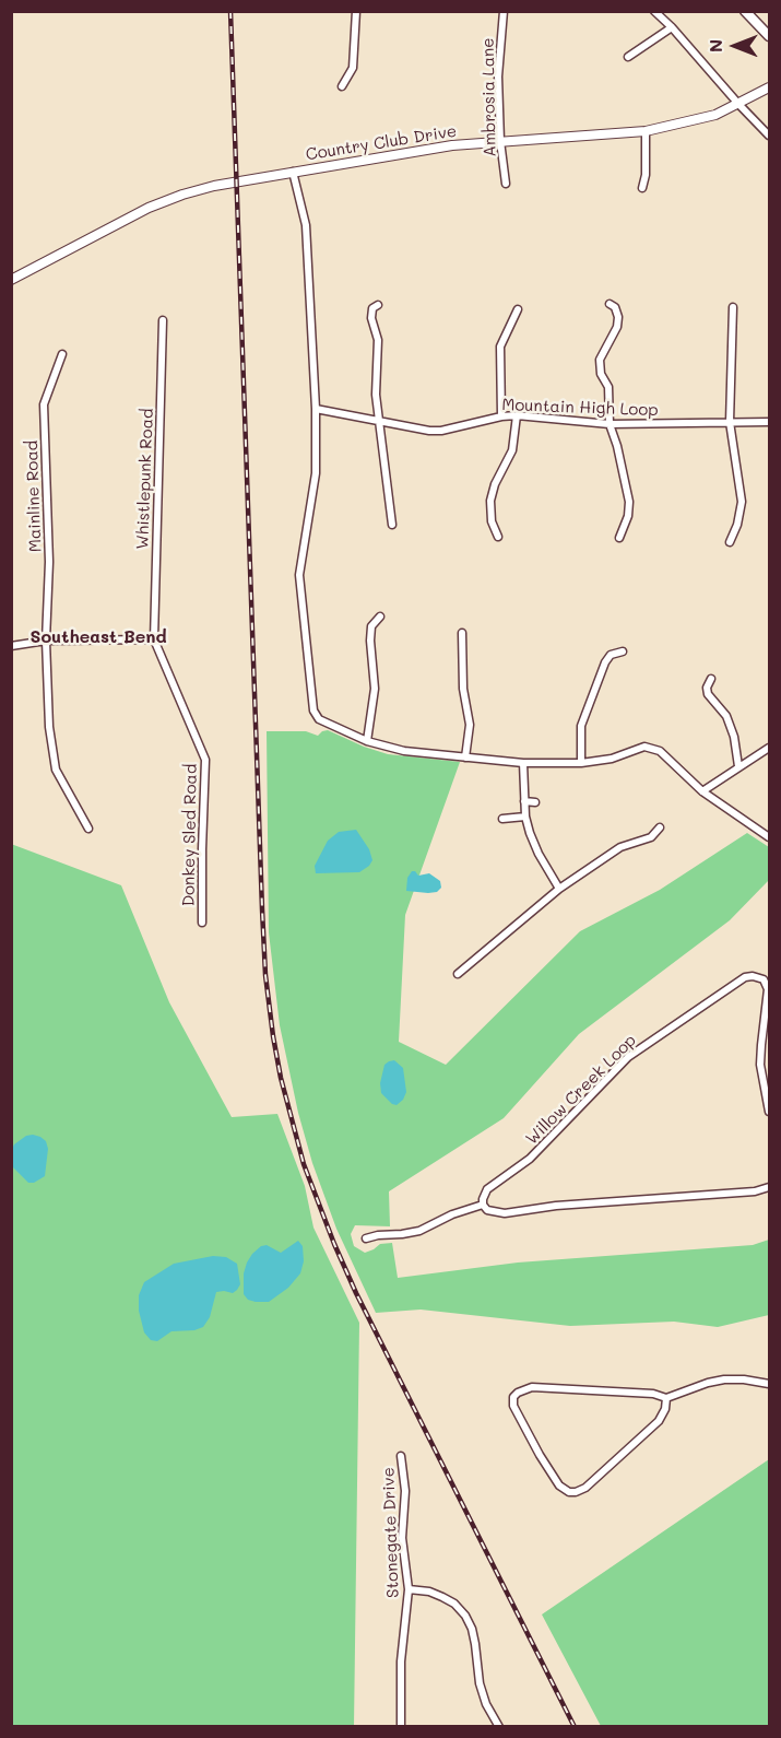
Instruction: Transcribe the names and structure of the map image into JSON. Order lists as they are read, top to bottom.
{
  "streets": {
    "street": [
      "Ambrosia Lane",
      "Country Club Drive",
      "Mountain High Loop",
      "Whistlepunk Road",
      "Mainline Road",
      "Donkey Sled Road",
      "Willow Creek Loop",
      "Stonegate Drive"
    ]
  },
  "crossings": [
    ["Ambrosia Lane", "Country Club Drive"],
    ["Whistlepunk Road", "Donkey Sled Road"]
  ],
  "districts": ["Southeast Bend"],
  "north": "left"
}
